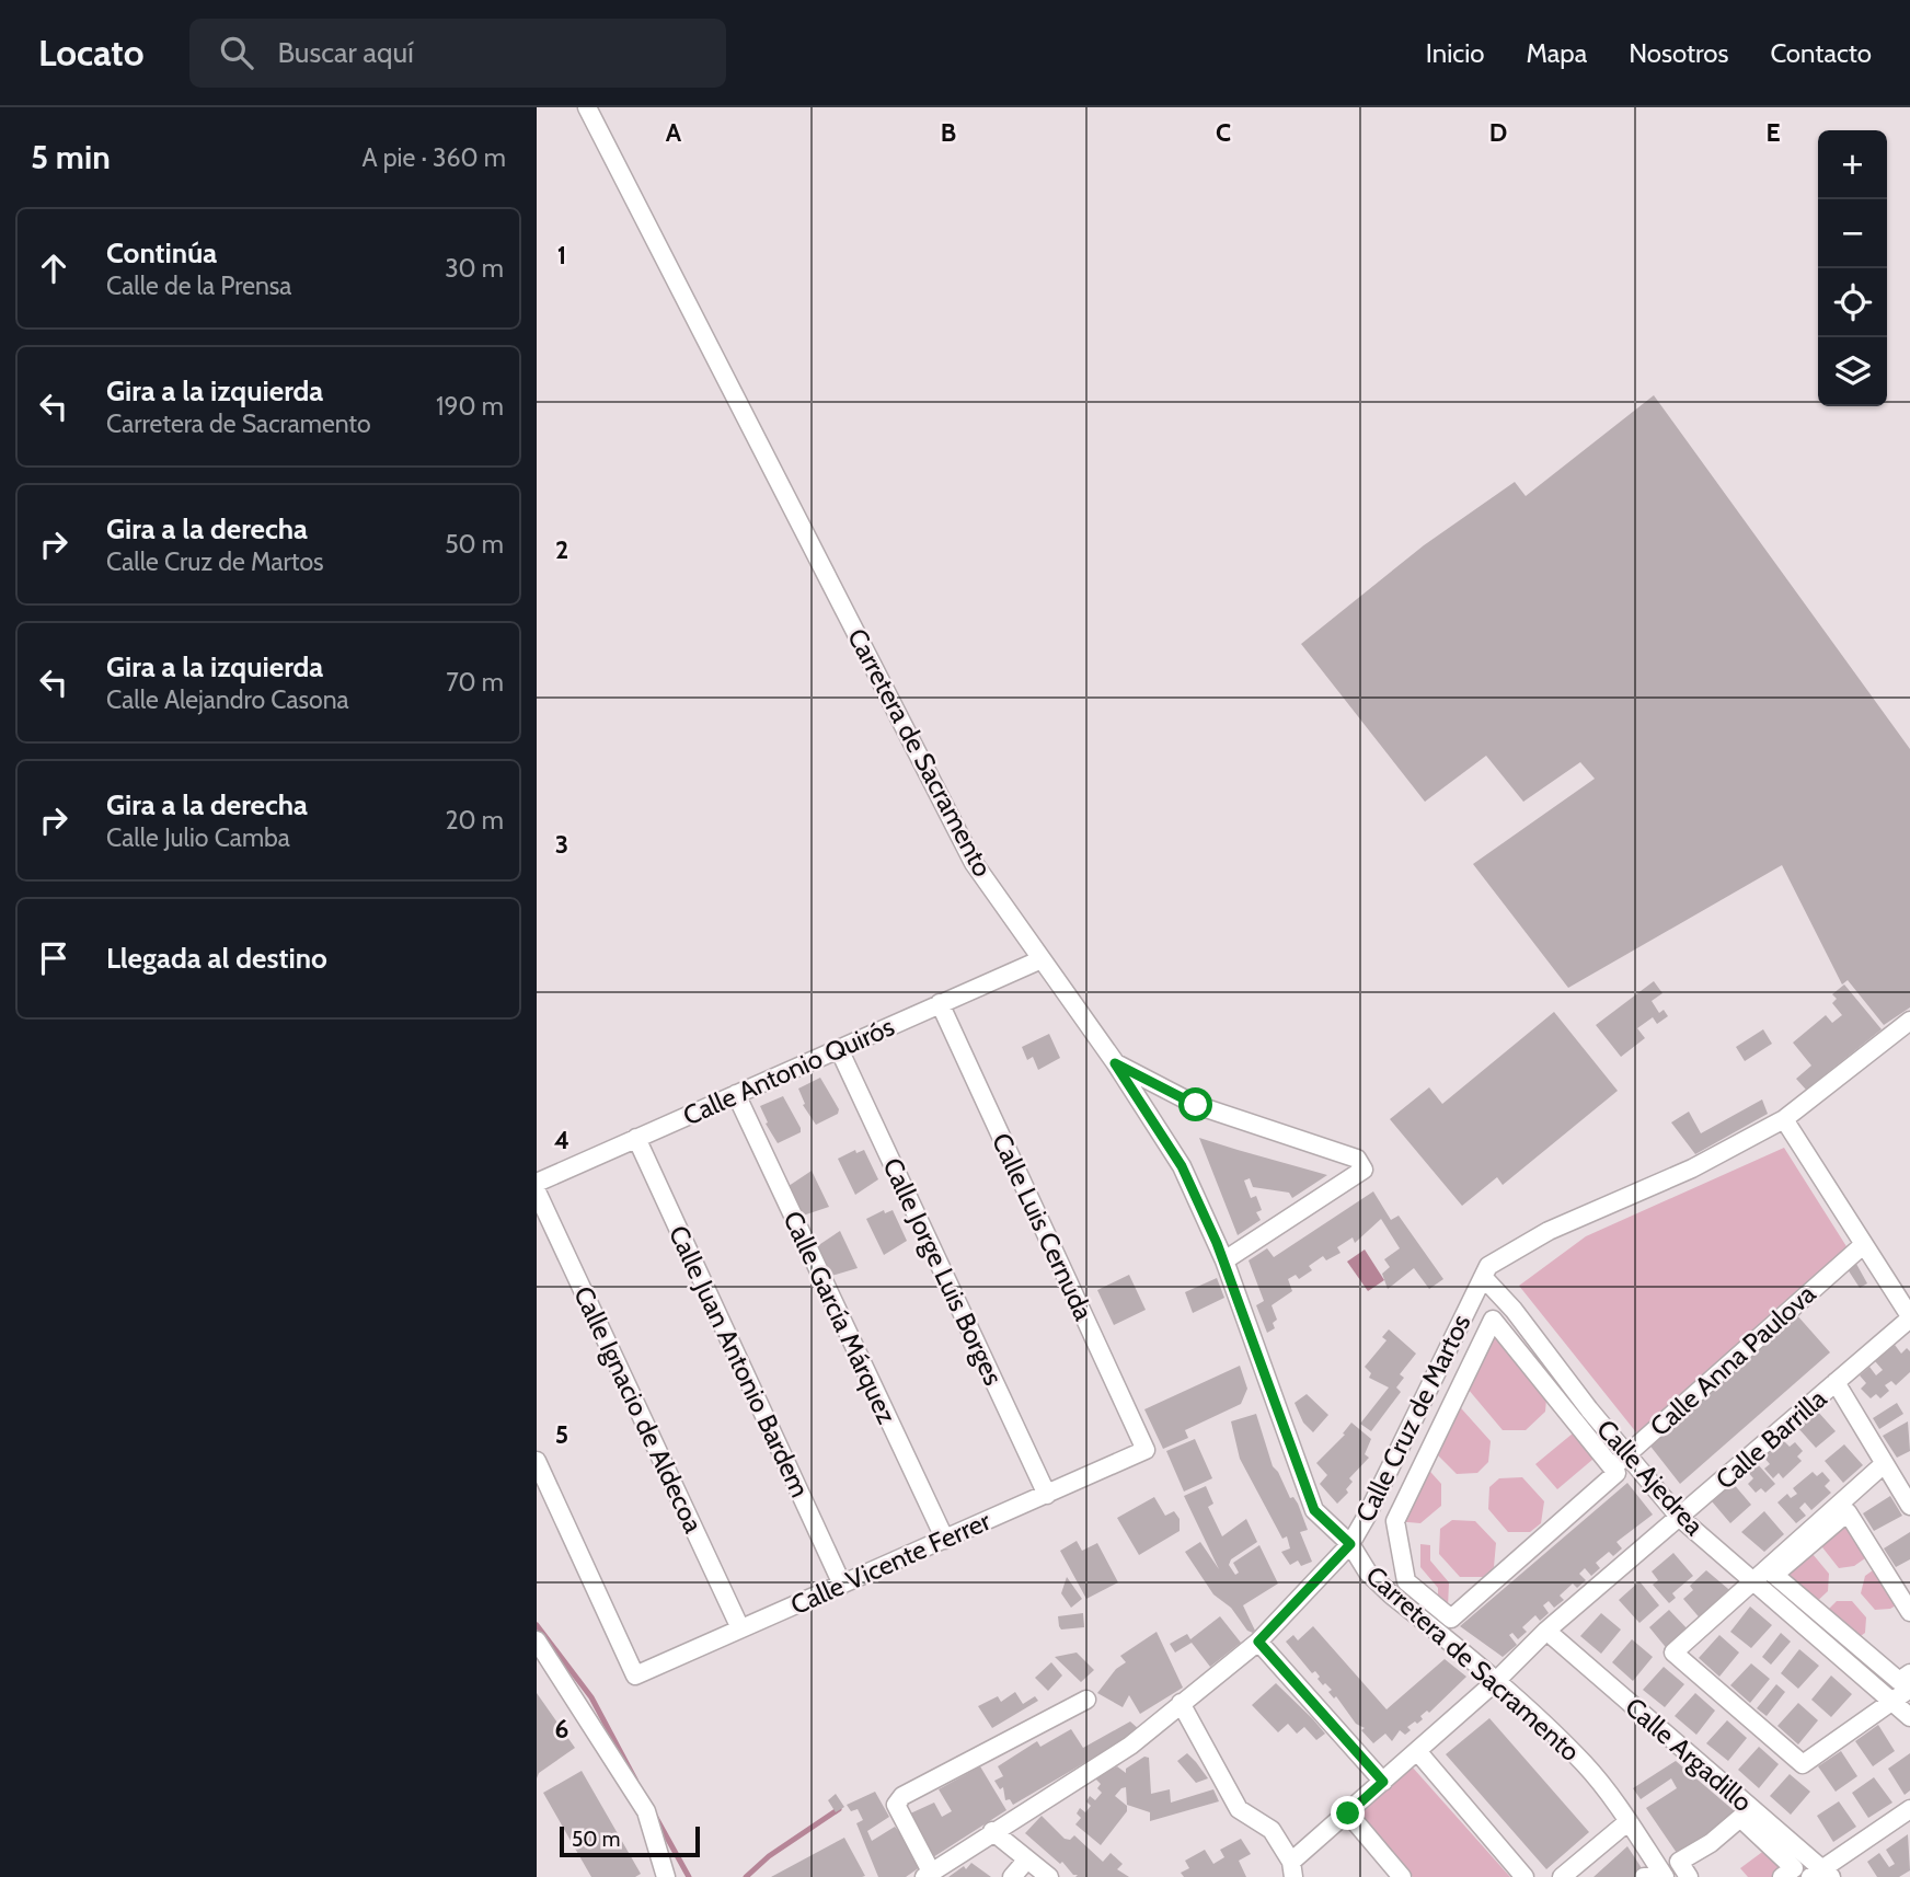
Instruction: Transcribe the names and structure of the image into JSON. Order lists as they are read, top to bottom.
{
  "streets": {
    "street": [
      "Carretera de Sacramento",
      "Calle Antonio Quirós",
      "Calle Luis Cernuda",
      "Calle Jorge Luis Borges",
      "Calle García Márquez",
      "Calle Anna Paulova",
      "Calle Juan Antonio Bardem",
      "Calle Ignacio de Aldecoa",
      "Calle Cruz de Martos",
      "Calle Barrilla",
      "Calle Ajedrea",
      "Calle Vicente Ferrer",
      "Calle Argadillo"
    ]
  },
  "crossings": [
    ["Carretera de Sacramento", "Calle Antonio Quirós"],
    ["Carretera de Sacramento", "Calle Anna Paulova"],
    ["Carretera de Sacramento", "Calle Cruz de Martos"],
    ["Carretera de Sacramento", "Calle Barrilla"],
    ["Calle Antonio Quirós", "Calle Luis Cernuda"],
    ["Calle Antonio Quirós", "Calle Jorge Luis Borges"],
    ["Calle Antonio Quirós", "Calle García Márquez"],
    ["Calle Antonio Quirós", "Calle Juan Antonio Bardem"],
    ["Calle Luis Cernuda", "Calle Vicente Ferrer"],
    ["Calle Jorge Luis Borges", "Calle Vicente Ferrer"],
    ["Calle García Márquez", "Calle Vicente Ferrer"],
    ["Calle Anna Paulova", "Calle Ajedrea"],
    ["Calle Juan Antonio Bardem", "Calle Vicente Ferrer"],
    ["Calle Ignacio de Aldecoa", "Calle Vicente Ferrer"],
    ["Calle Cruz de Martos", "Calle Ajedrea"],
    ["Calle Barrilla", "Calle Ajedrea"],
    ["Calle Barrilla", "Calle Argadillo"]
  ],
  "scale_bar": "50 m",
  "page": {
    "header": "Locato",
    "search": "Buscar aquí",
    "nav": [
      "Inicio",
      "Mapa",
      "Nosotros",
      "Contacto"
    ],
    "heading": ["5 min", "A pie · 360 m"],
    "map_buttons": ["+", "−"],
    "list": [
      ["Continúa", "Calle de la Prensa", "30 m"],
      ["Gira a la izquierda", "Carretera de Sacramento", "190 m"],
      ["Gira a la derecha", "Calle Cruz de Martos", "50 m"],
      ["Gira a la izquierda", "Calle Alejandro Casona", "70 m"],
      ["Gira a la derecha", "Calle Julio Camba", "20 m"],
      "Llegada al destino"
    ],
    "scale": "50 m"
  },
  "grid": {
    "columns": [
      "A",
      "B",
      "C",
      "D",
      "E"
    ],
    "rows": [
      "1",
      "2",
      "3",
      "4",
      "5",
      "6"
    ]
  }
}
